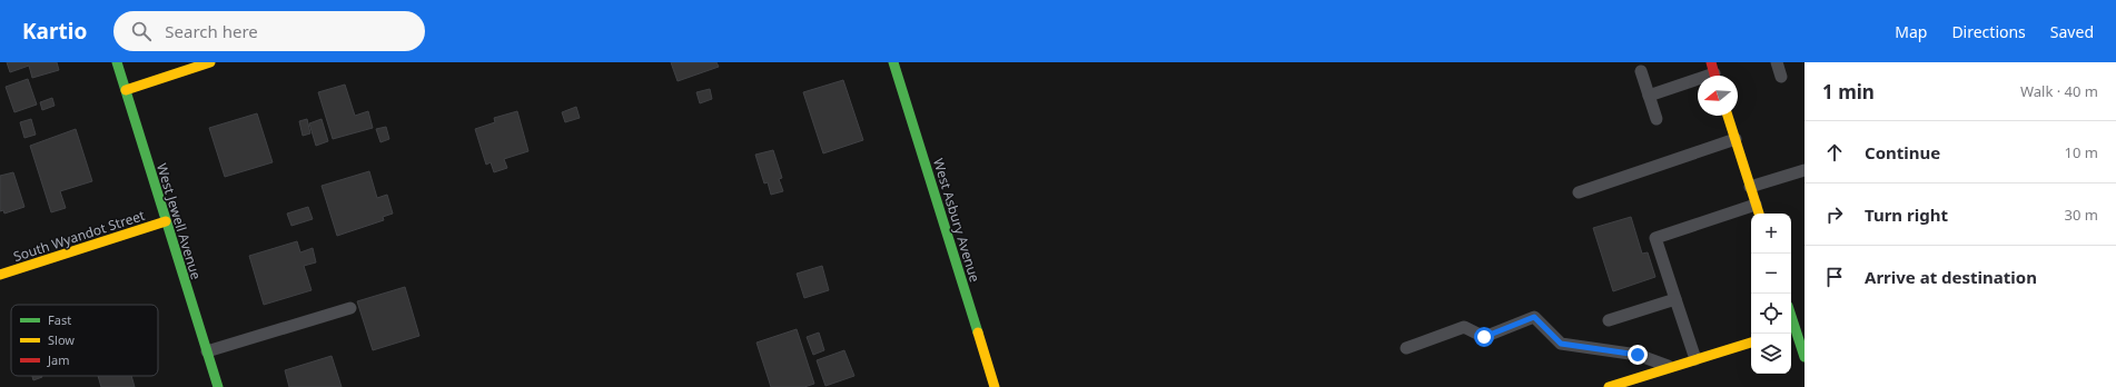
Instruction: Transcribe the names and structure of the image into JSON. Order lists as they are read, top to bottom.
{
  "streets": {
    "street": ["West Asbury Avenue", "West Jewell Avenue", "South Wyandot Street"]
  },
  "crossings": [
    ["West Jewell Avenue", "South Wyandot Street"]
  ],
  "legend": ["Fast", "Slow", "Jam"],
  "north": "left",
  "page": {
    "header": "Kartio",
    "search": "Search here",
    "nav": ["Map", "Directions", "Saved"],
    "heading": ["1 min", "Walk · 40 m"],
    "list": [
      ["Continue", "10 m"],
      ["Turn right", "30 m"],
      "Arrive at destination"
    ],
    "map_buttons": ["+", "−"]
  }
}
